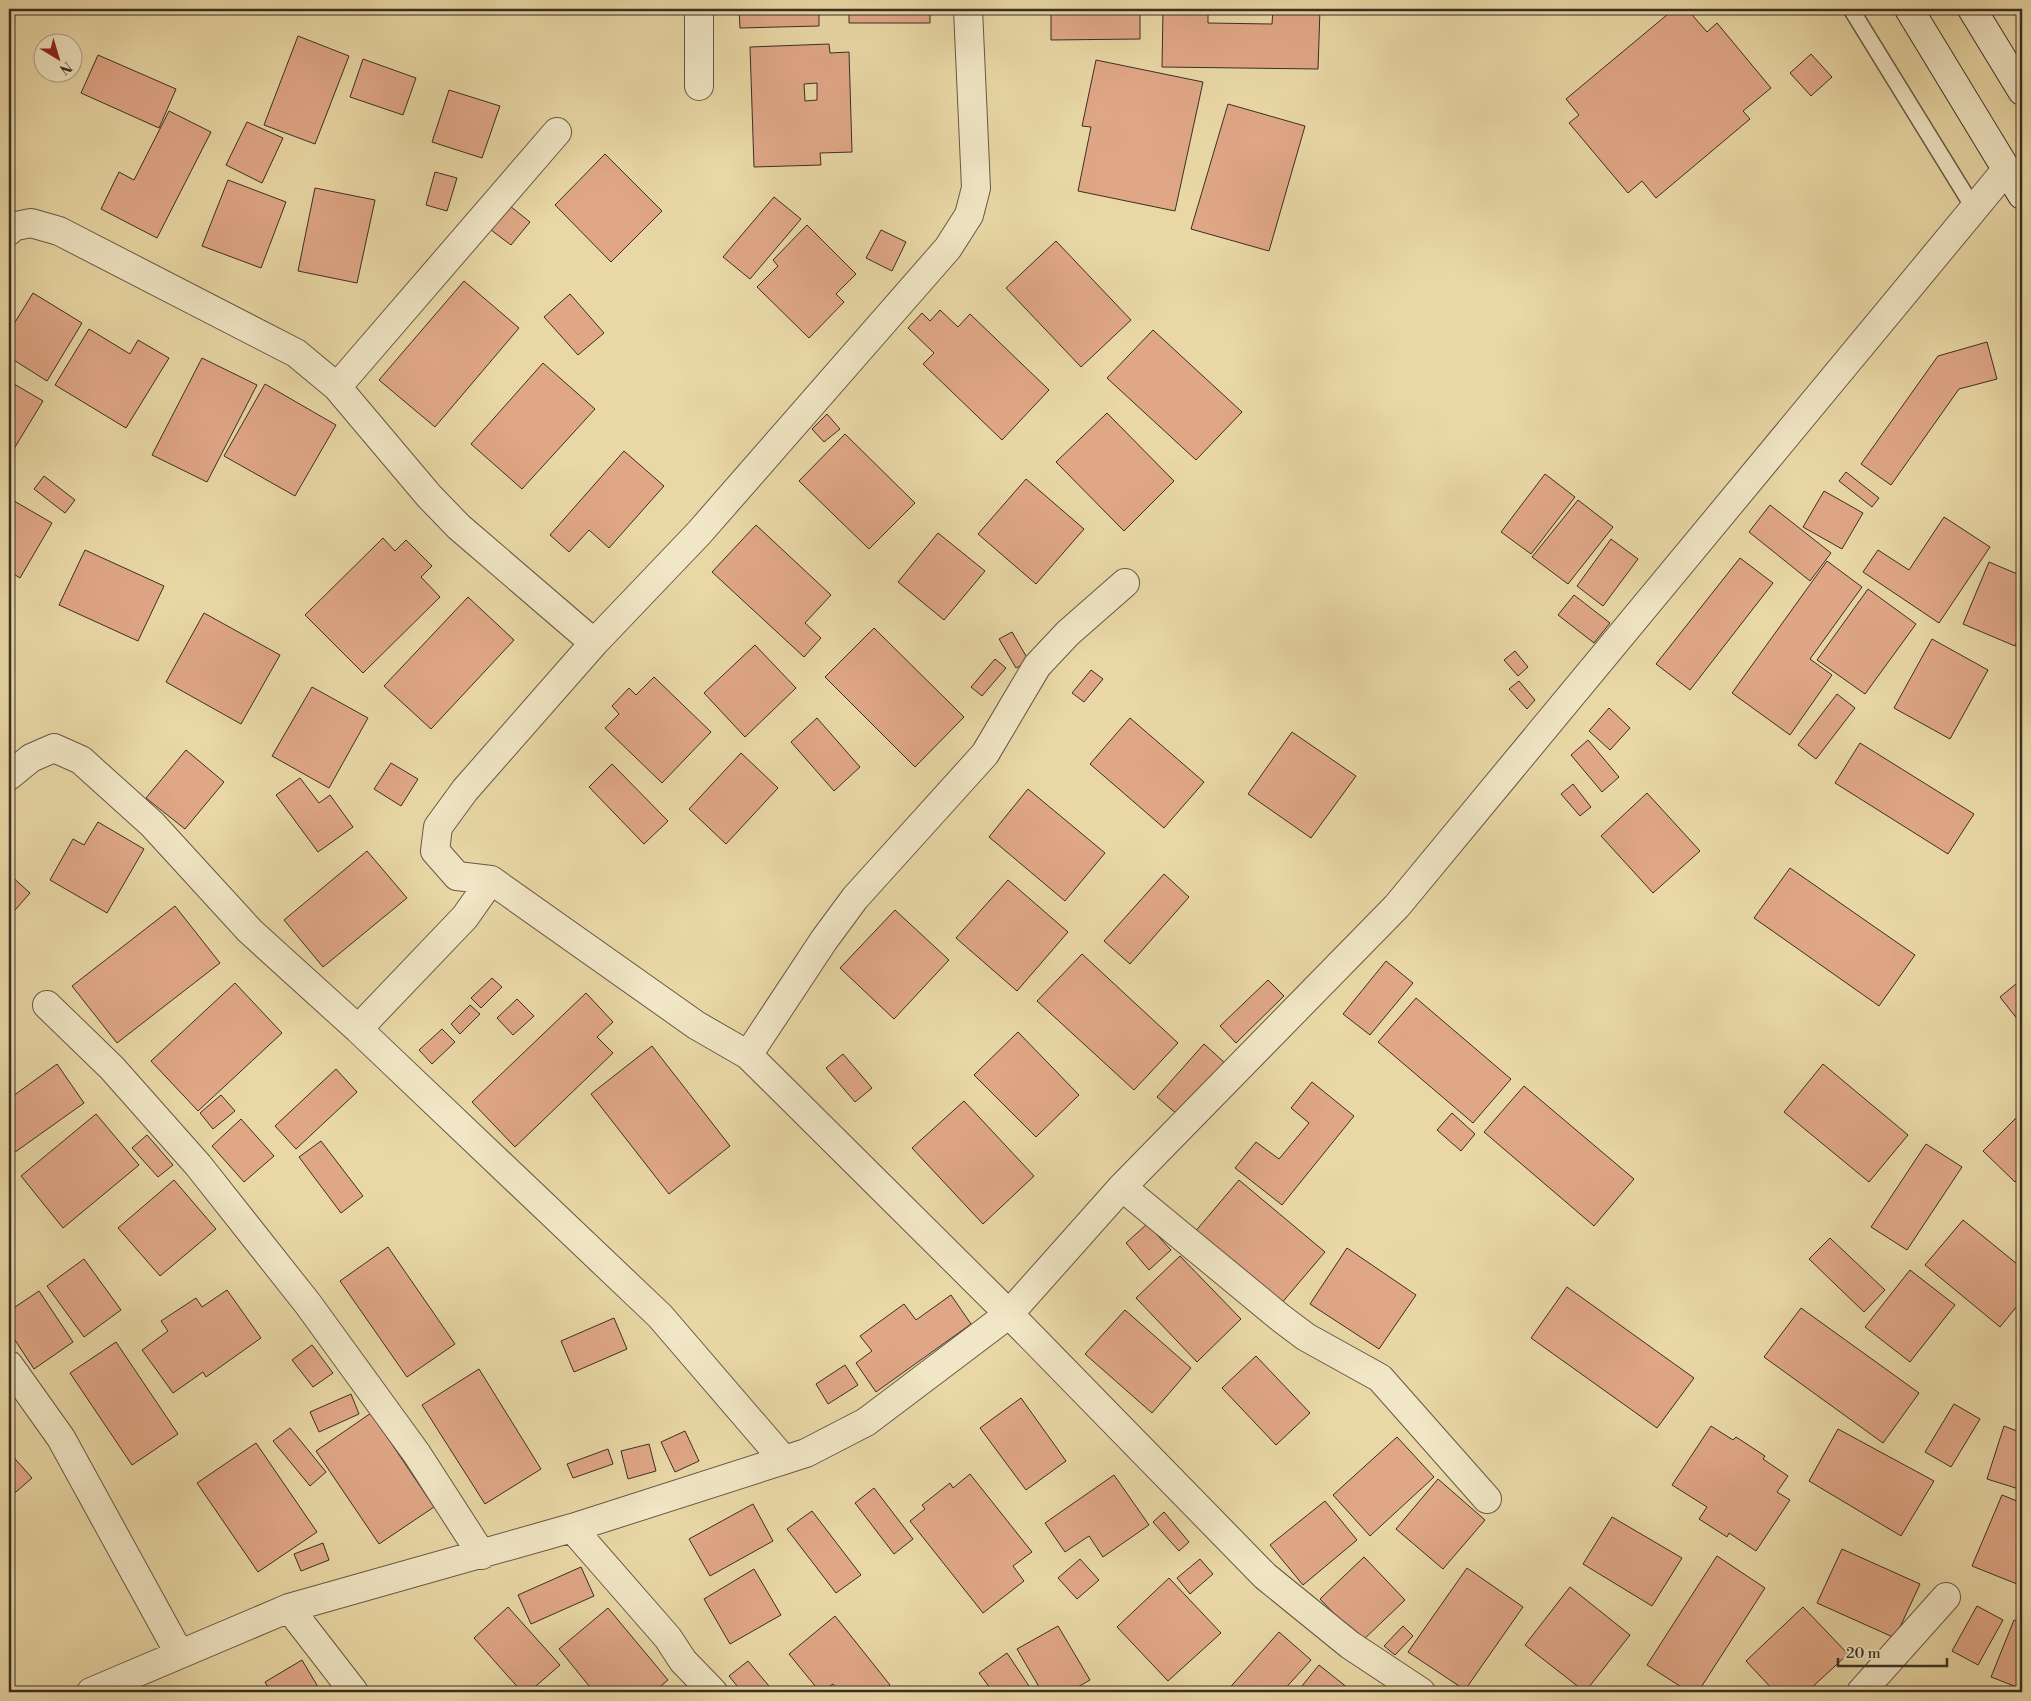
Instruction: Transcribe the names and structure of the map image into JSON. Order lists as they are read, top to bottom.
{
  "scale_bar": "20 m",
  "north": "bottom right"
}
